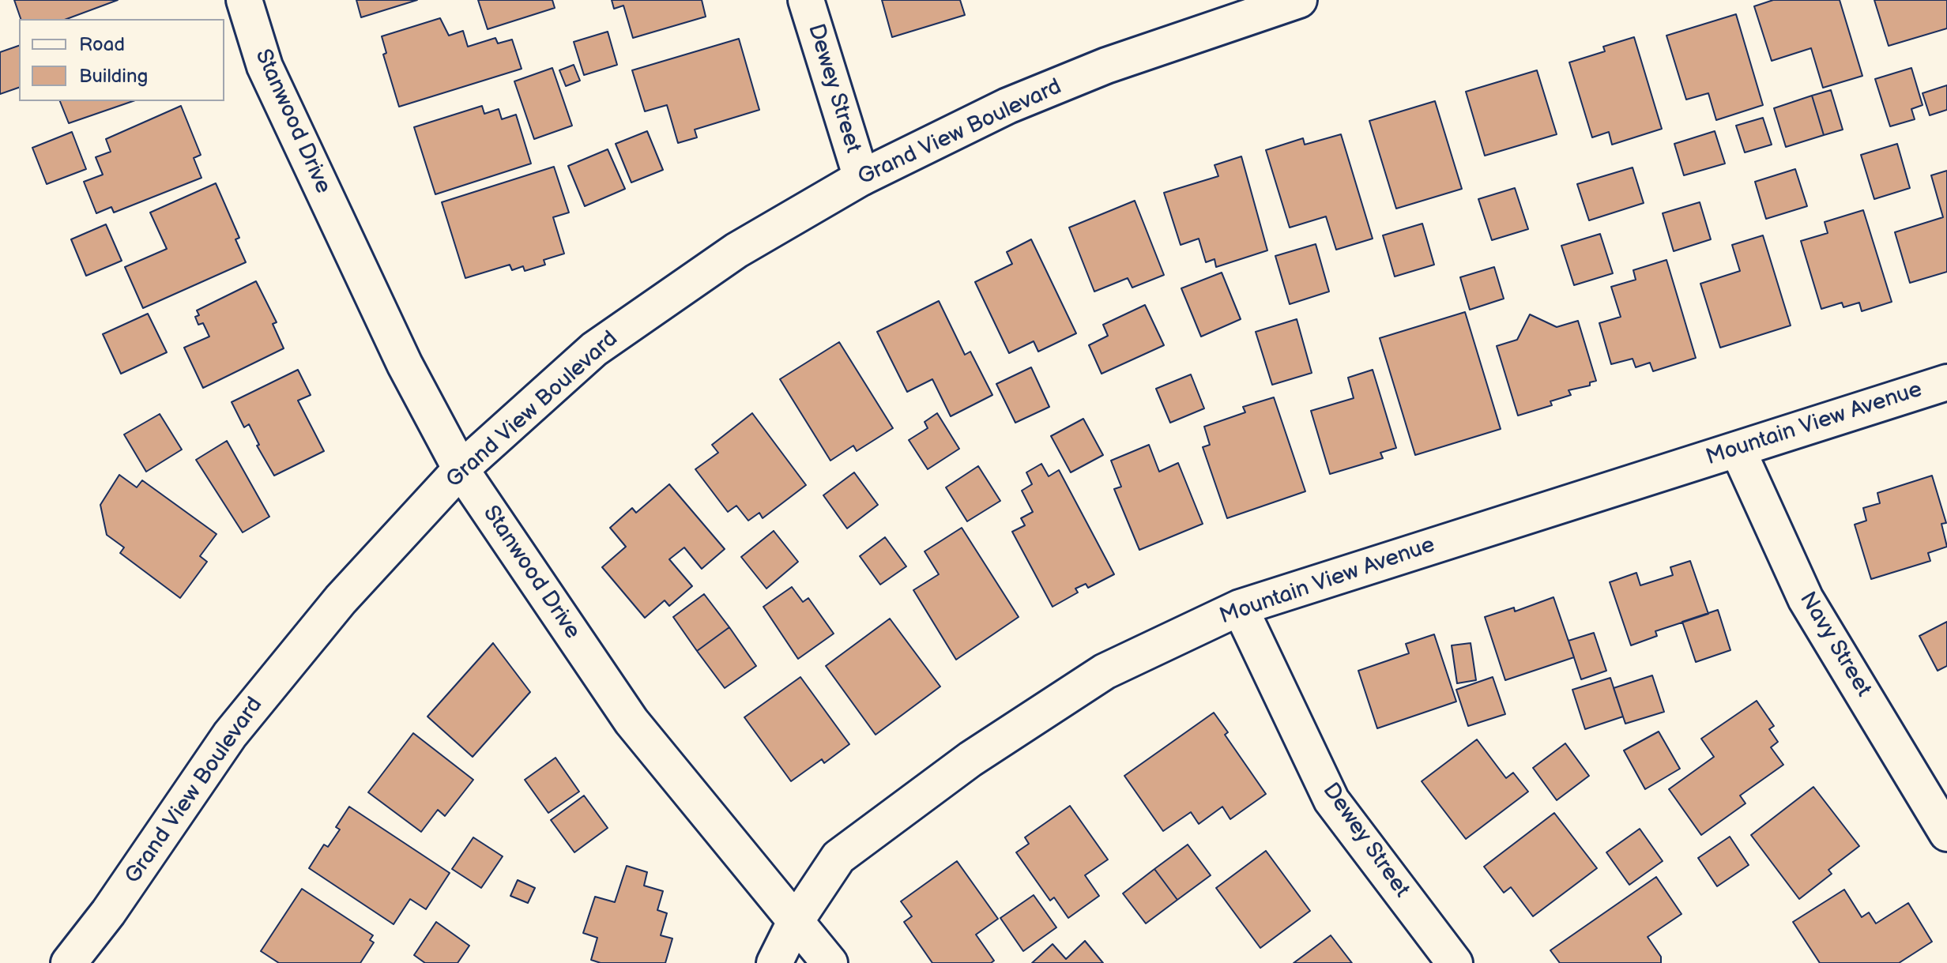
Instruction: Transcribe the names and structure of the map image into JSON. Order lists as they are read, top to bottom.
{
  "streets": {
    "street": [
      "Dewey Street",
      "Stanwood Drive",
      "Grand View Boulevard",
      "Mountain View Avenue",
      "Navy Street"
    ]
  },
  "crossings": [
    ["Dewey Street", "Grand View Boulevard"],
    ["Dewey Street", "Mountain View Avenue"],
    ["Stanwood Drive", "Grand View Boulevard"],
    ["Stanwood Drive", "Mountain View Avenue"],
    ["Mountain View Avenue", "Navy Street"]
  ],
  "legend": ["Road", "Building"]
}
